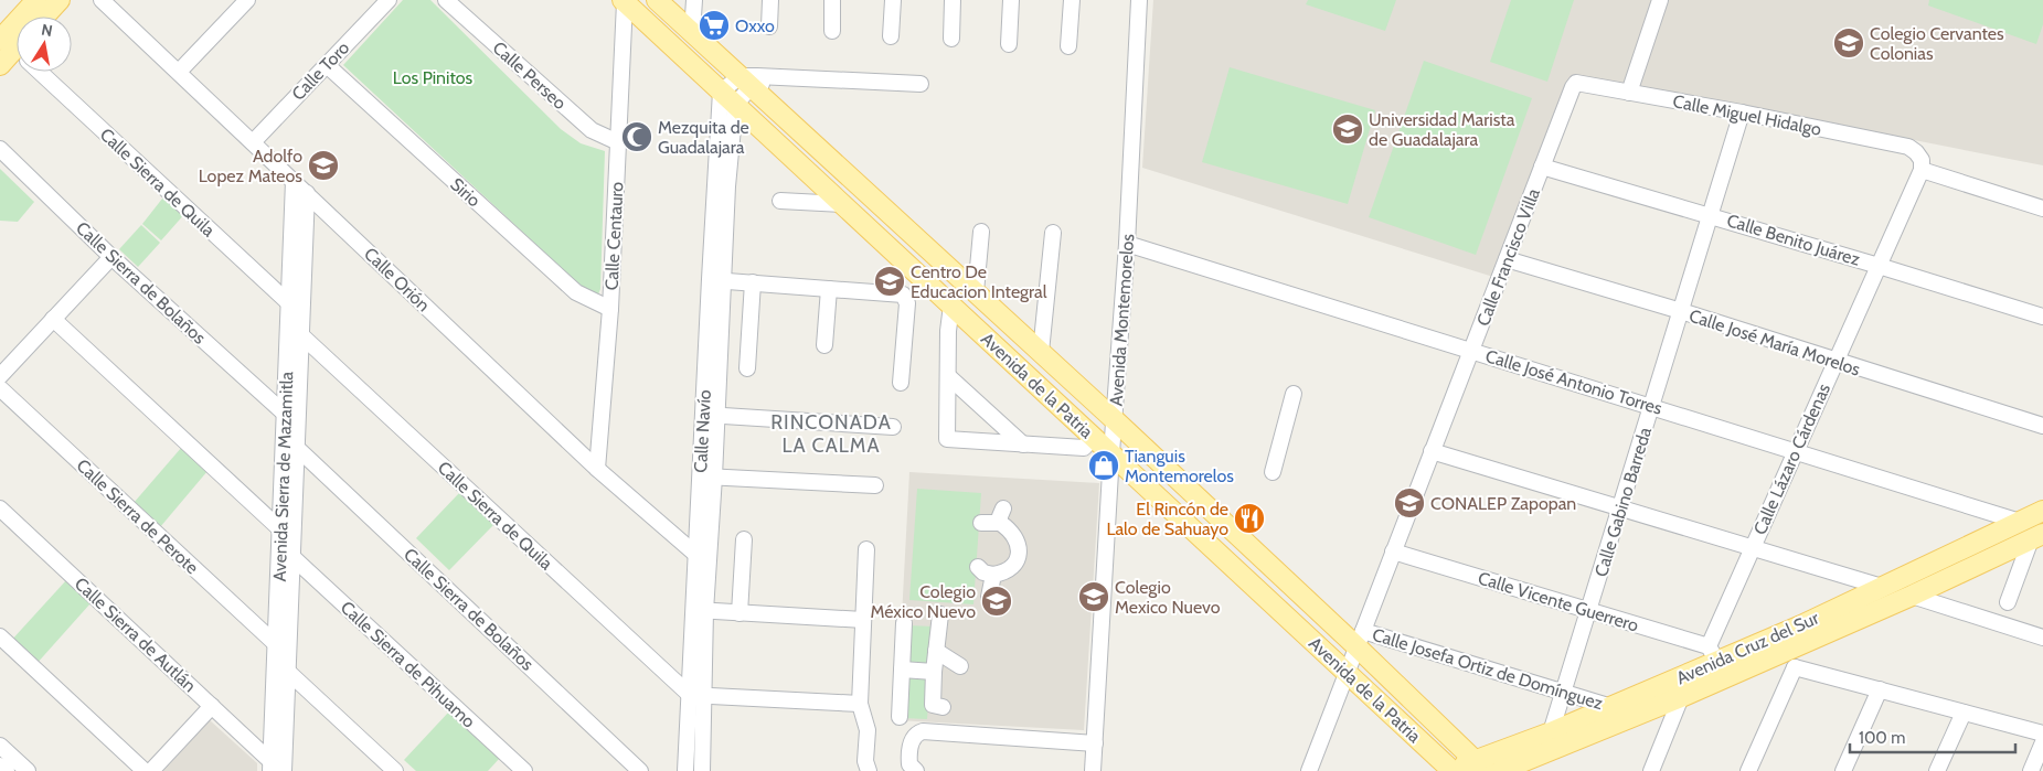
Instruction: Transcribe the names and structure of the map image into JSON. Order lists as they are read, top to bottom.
{
  "streets": {
    "main road": ["Avenida de la Patria", "Avenida Cruz del Sur"],
    "street": [
      "Calle Toro",
      "Calle Perseo",
      "Calle Miguel Hidalgo",
      "Calle Sierra de Quila",
      "Sirio",
      "Calle Centauro",
      "Calle Benito Juárez",
      "Calle Francisco Villa",
      "Calle Orión",
      "Calle Sierra de Bolaños",
      "Avenida Montemorelos",
      "Calle José María Morelos",
      "Calle José Antonio Torres",
      "Calle Navío",
      "Calle Lázaro Cárdenas",
      "Avenida Sierra de Mazamitla",
      "Calle Gabino Barreda",
      "Calle Sierra de Perote",
      "Calle Vicente Guerrero",
      "Calle Sierra de Autlán",
      "Calle Sierra de Pihuamo",
      "Calle Josefa Ortiz de Domínguez"
    ]
  },
  "crossings": [
    ["Calle Toro", "Sirio"],
    ["Calle Toro", "Calle Orión"],
    ["Calle Perseo", "Calle Centauro"],
    ["Calle Miguel Hidalgo", "Calle Francisco Villa"],
    ["Calle Miguel Hidalgo", "Calle Lázaro Cárdenas"],
    ["Calle Miguel Hidalgo", "Calle Gabino Barreda"],
    ["Calle Sierra de Quila", "Calle Navío"],
    ["Calle Sierra de Quila", "Avenida Sierra de Mazamitla"],
    ["Sirio", "Calle Centauro"],
    ["Calle Centauro", "Calle Orión"],
    ["Calle Centauro", "Avenida de la Patria"],
    ["Calle Benito Juárez", "Calle Francisco Villa"],
    ["Calle Benito Juárez", "Calle Lázaro Cárdenas"],
    ["Calle Benito Juárez", "Calle Gabino Barreda"],
    ["Calle Francisco Villa", "Calle José María Morelos"],
    ["Calle Francisco Villa", "Calle José Antonio Torres"],
    ["Calle Francisco Villa", "Avenida de la Patria"],
    ["Calle Francisco Villa", "Calle Vicente Guerrero"],
    ["Calle Francisco Villa", "Calle Josefa Ortiz de Domínguez"],
    ["Calle Orión", "Calle Navío"],
    ["Calle Orión", "Avenida Sierra de Mazamitla"],
    ["Calle Sierra de Bolaños", "Avenida Sierra de Mazamitla"],
    ["Avenida Montemorelos", "Calle José Antonio Torres"],
    ["Avenida Montemorelos", "Avenida de la Patria"],
    ["Calle José María Morelos", "Calle Lázaro Cárdenas"],
    ["Calle José María Morelos", "Calle Gabino Barreda"],
    ["Calle José Antonio Torres", "Calle Lázaro Cárdenas"],
    ["Calle José Antonio Torres", "Calle Gabino Barreda"],
    ["Calle José Antonio Torres", "Avenida Cruz del Sur"],
    ["Avenida de la Patria", "Calle Navío"],
    ["Avenida de la Patria", "Avenida Cruz del Sur"],
    ["Avenida de la Patria", "Calle Josefa Ortiz de Domínguez"],
    ["Calle Lázaro Cárdenas", "Calle Vicente Guerrero"],
    ["Calle Lázaro Cárdenas", "Avenida Cruz del Sur"],
    ["Avenida Sierra de Mazamitla", "Calle Sierra de Perote"],
    ["Avenida Sierra de Mazamitla", "Calle Sierra de Autlán"],
    ["Avenida Sierra de Mazamitla", "Calle Sierra de Pihuamo"],
    ["Calle Gabino Barreda", "Calle Vicente Guerrero"],
    ["Calle Gabino Barreda", "Avenida Cruz del Sur"],
    ["Calle Gabino Barreda", "Calle Josefa Ortiz de Domínguez"],
    ["Calle Vicente Guerrero", "Avenida Cruz del Sur"],
    ["Avenida Cruz del Sur", "Calle Josefa Ortiz de Domínguez"]
  ],
  "districts": ["RINCONADA LA CALMA"],
  "parks": ["Los Pinitos"],
  "places": {
    "supermarket": ["Oxxo"],
    "school or university": [
      "Colegio Cervantes Colonias",
      "Universidad Marista de Guadalajara",
      "Adolfo Lopez Mateos",
      "Centro De Educacion Integral",
      "CONALEP Zapopan",
      "Colegio Mexico Nuevo",
      "Colegio México Nuevo"
    ],
    "mosque": ["Mezquita de Guadalajara"],
    "shop": ["Tianguis Montemorelos"],
    "restaurant": ["El Rincón de Lalo de Sahuayo"]
  },
  "scale_bar": "100 m",
  "north": "top"
}
